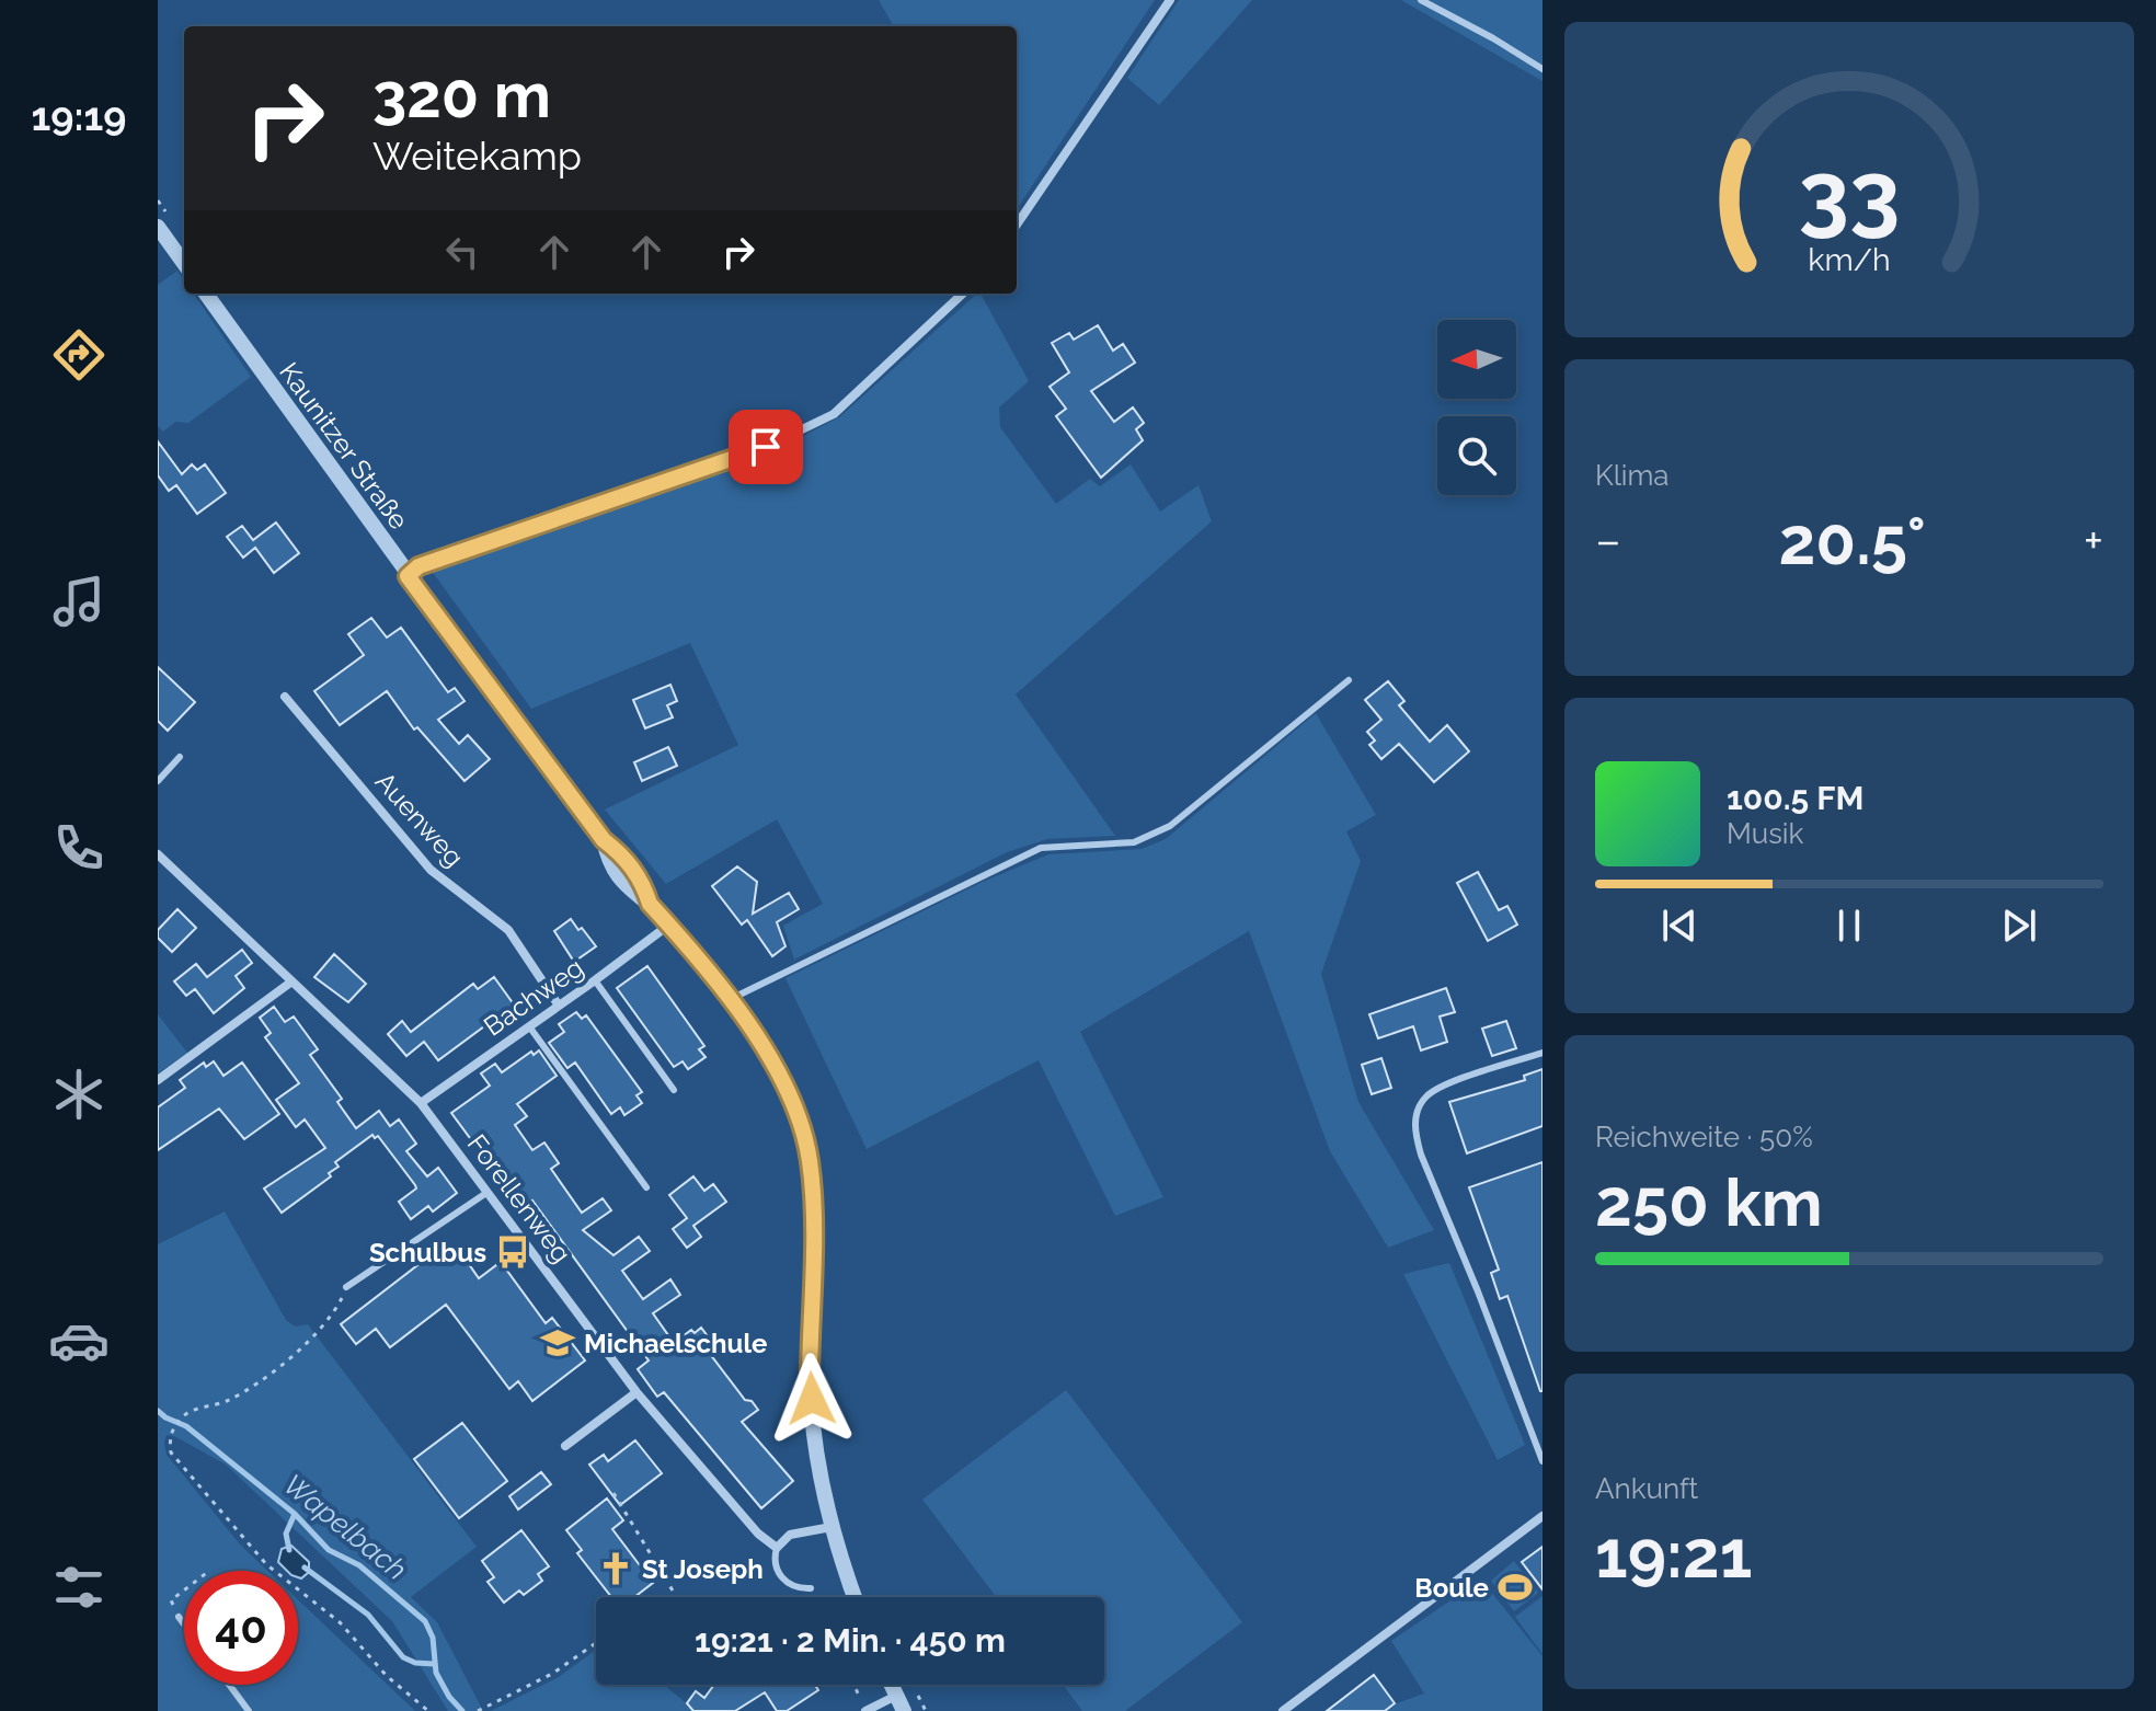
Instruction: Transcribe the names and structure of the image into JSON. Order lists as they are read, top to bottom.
{
  "streets": {
    "street": [
      "Kaunitzer Straße",
      "Auenweg",
      "Bachweg",
      "Forellenweg"
    ]
  },
  "crossings": [
    ["Kaunitzer Straße", "Bachweg"],
    ["Auenweg", "Bachweg"],
    ["Bachweg", "Forellenweg"]
  ],
  "water": ["Wapelbach"],
  "places": {
    "bus stop": ["Schulbus"],
    "school or university": ["Michaelschule"],
    "church": ["St Joseph"],
    "sports": ["Boule"]
  },
  "north": "left",
  "page": {
    "tabs": "19:19",
    "turn": ["320 m", "Weitekamp"],
    "tile": [
      "Klima",
      ["Reichweite · 50%", "250 km"],
      ["Ankunft", "19:21"]
    ],
    "heat": ["−", "20.5°", "+"],
    "song": ["100.5 FM", "Musik"],
    "limit": "40",
    "trip": "19:21 · 2 Min. · 450 m",
    "gauge": ["33", "km/h"]
  }
}
